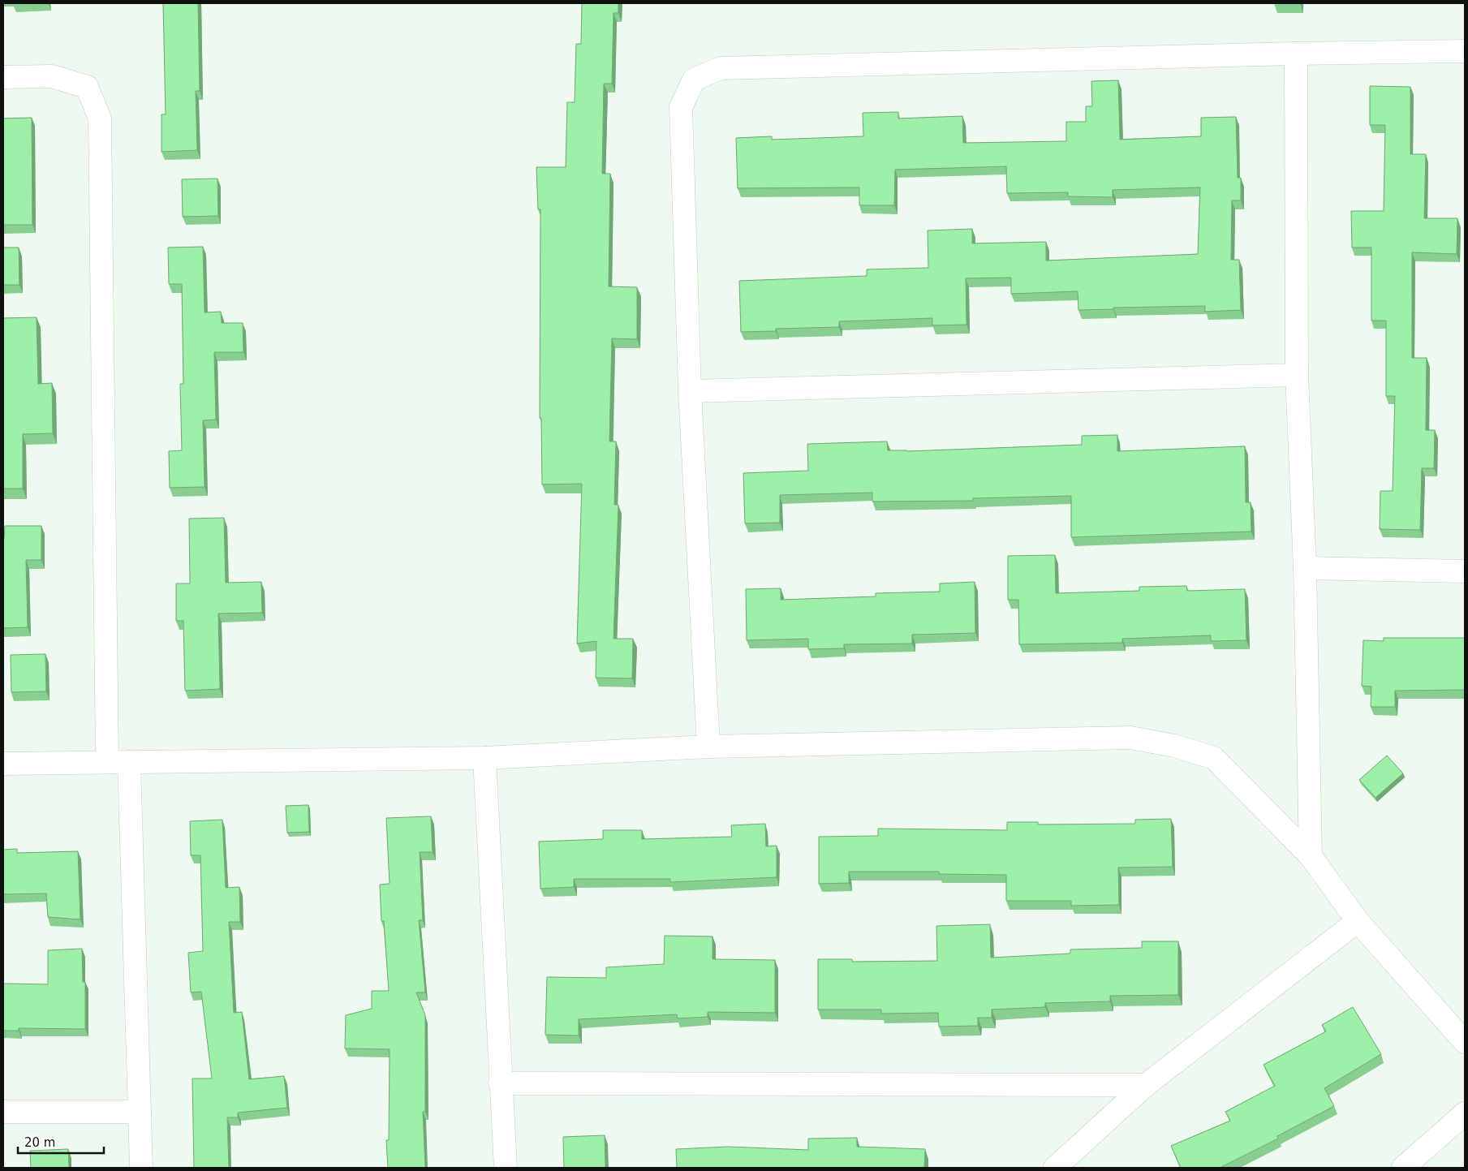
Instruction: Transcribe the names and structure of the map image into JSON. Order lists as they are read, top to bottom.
{
  "scale_bar": "20 m"
}
